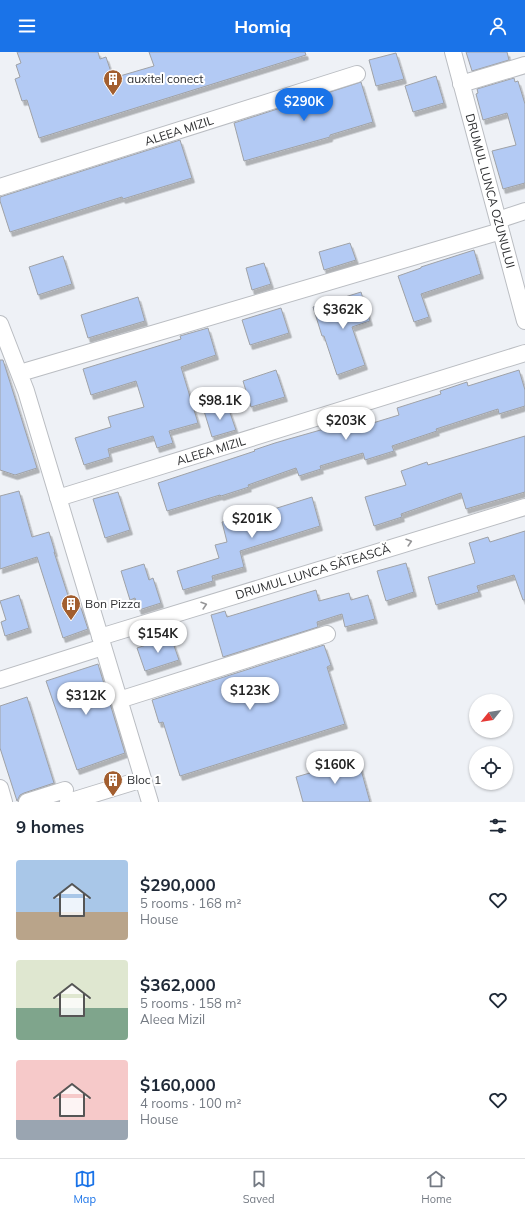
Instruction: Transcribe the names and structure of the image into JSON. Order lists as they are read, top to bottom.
{
  "streets": {
    "street": ["ALEEA MIZIL", "DRUMUL LUNCA OZUNULUI", "DRUMUL LUNCA SĂTEASCĂ"]
  },
  "places": {
    "building": ["auxitel conect", "Bon Pizza", "Bloc 1"]
  },
  "north": "bottom left",
  "page": {
    "header": "Homiq",
    "price": [
      "$290K",
      "$362K",
      "$98.1K",
      "$203K",
      "$201K",
      "$154K",
      "$123K",
      "$312K",
      "$160K"
    ],
    "heading": "9 homes",
    "list": [
      {
        "name": "$290,000",
        "note": "5 rooms · 168 m² · House"
      },
      {
        "name": "$362,000",
        "note": "5 rooms · 158 m² · Aleea Mizil"
      },
      {
        "name": "$160,000",
        "note": "4 rooms · 100 m² · House"
      }
    ],
    "tabs": ["Map", "Saved", "Home"]
  }
}
